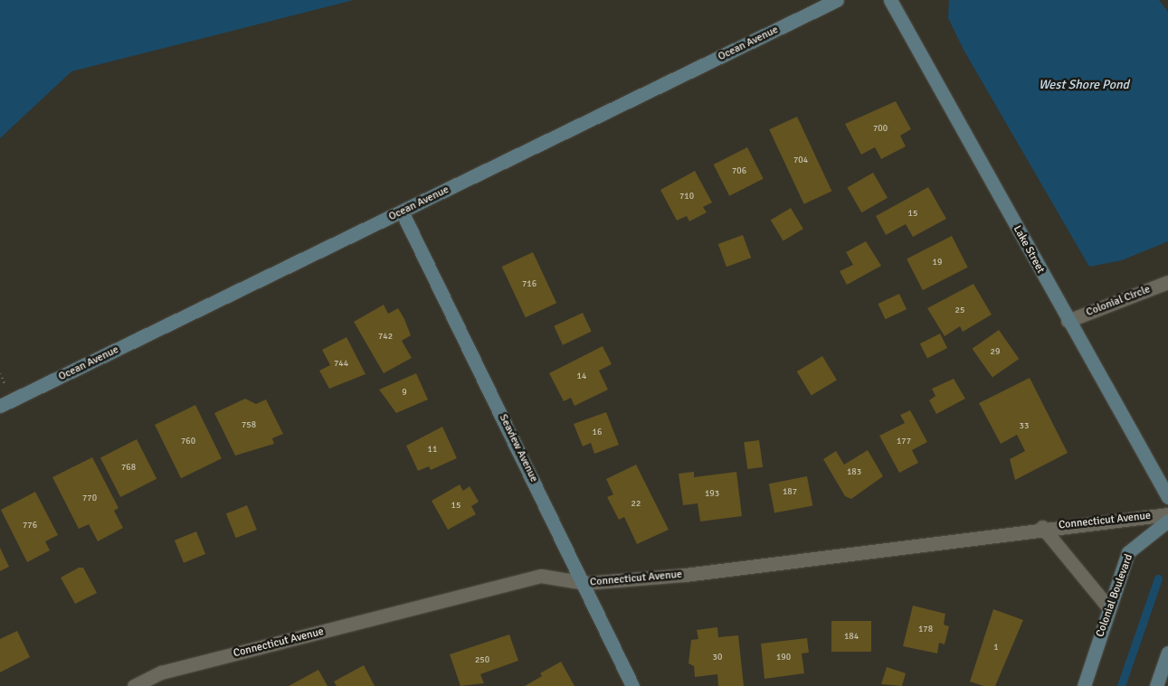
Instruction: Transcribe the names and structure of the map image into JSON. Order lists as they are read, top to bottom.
{
  "streets": {
    "street": [
      "Ocean Avenue",
      "Lake Street",
      "Colonial Circle",
      "Seaview Avenue",
      "Connecticut Avenue",
      "Colonial Boulevard"
    ]
  },
  "crossings": [
    ["Ocean Avenue", "Seaview Avenue"],
    ["Lake Street", "Colonial Circle"],
    ["Seaview Avenue", "Connecticut Avenue"],
    ["Connecticut Avenue", "Colonial Boulevard"]
  ],
  "water": ["West Shore Pond"],
  "house_numbers": [
    "700",
    "704",
    "706",
    "710",
    "15",
    "19",
    "716",
    "25",
    "742",
    "29",
    "744",
    "14",
    "9",
    "758",
    "33",
    "16",
    "760",
    "177",
    "11",
    "768",
    "183",
    "187",
    "193",
    "770",
    "22",
    "15",
    "776",
    "178",
    "184",
    "1",
    "30",
    "190",
    "250"
  ]
}
